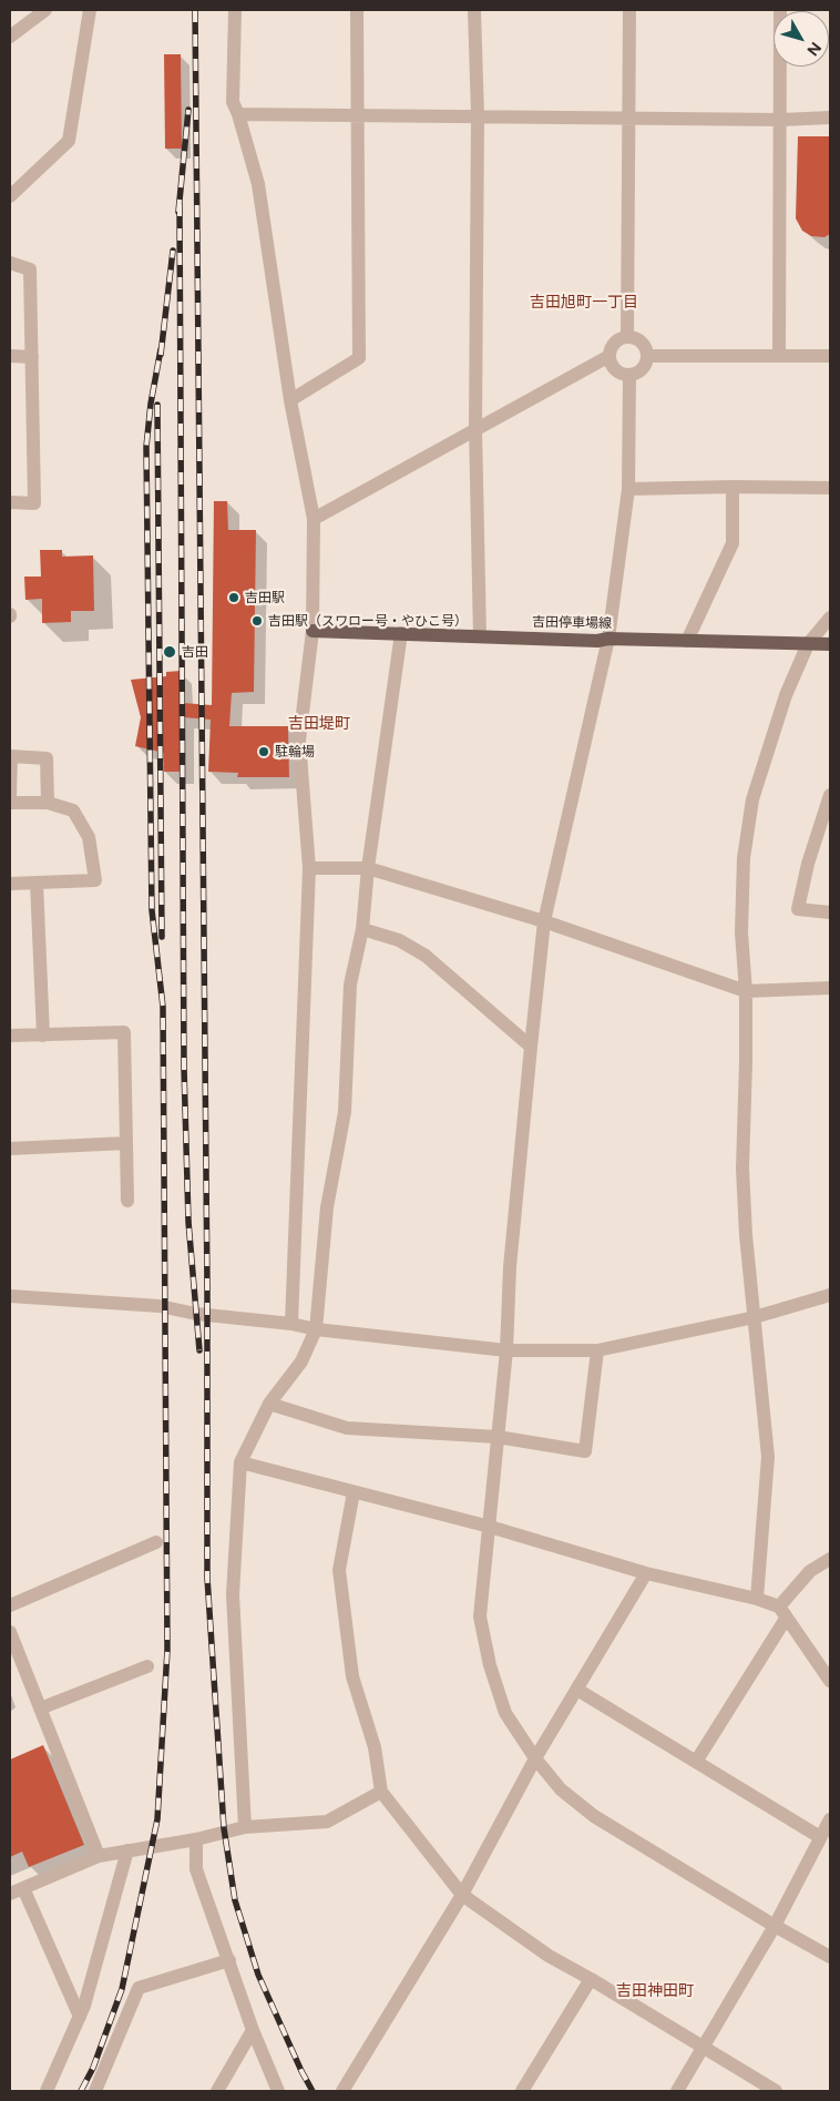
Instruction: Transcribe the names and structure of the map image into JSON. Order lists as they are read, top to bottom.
{
  "streets": {
    "main road": ["吉田停車場線"]
  },
  "districts": ["吉田旭町一丁目", "吉田堤町", "吉田神田町"],
  "places": [
    "吉田駅",
    "吉田駅（スワロー号・やひこ号）",
    "吉田",
    "駐輪場"
  ],
  "north": "bottom right"
}
